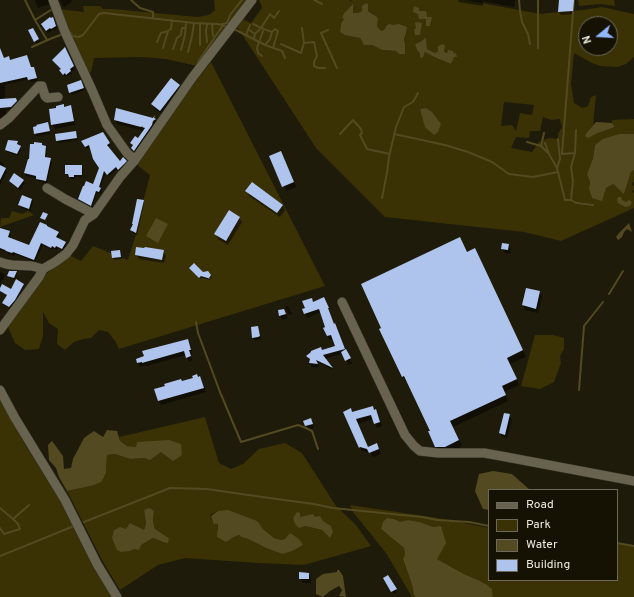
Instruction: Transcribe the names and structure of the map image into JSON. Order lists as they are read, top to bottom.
{
  "legend": [
    "Road",
    "Park",
    "Water",
    "Building"
  ],
  "north": "left"
}
